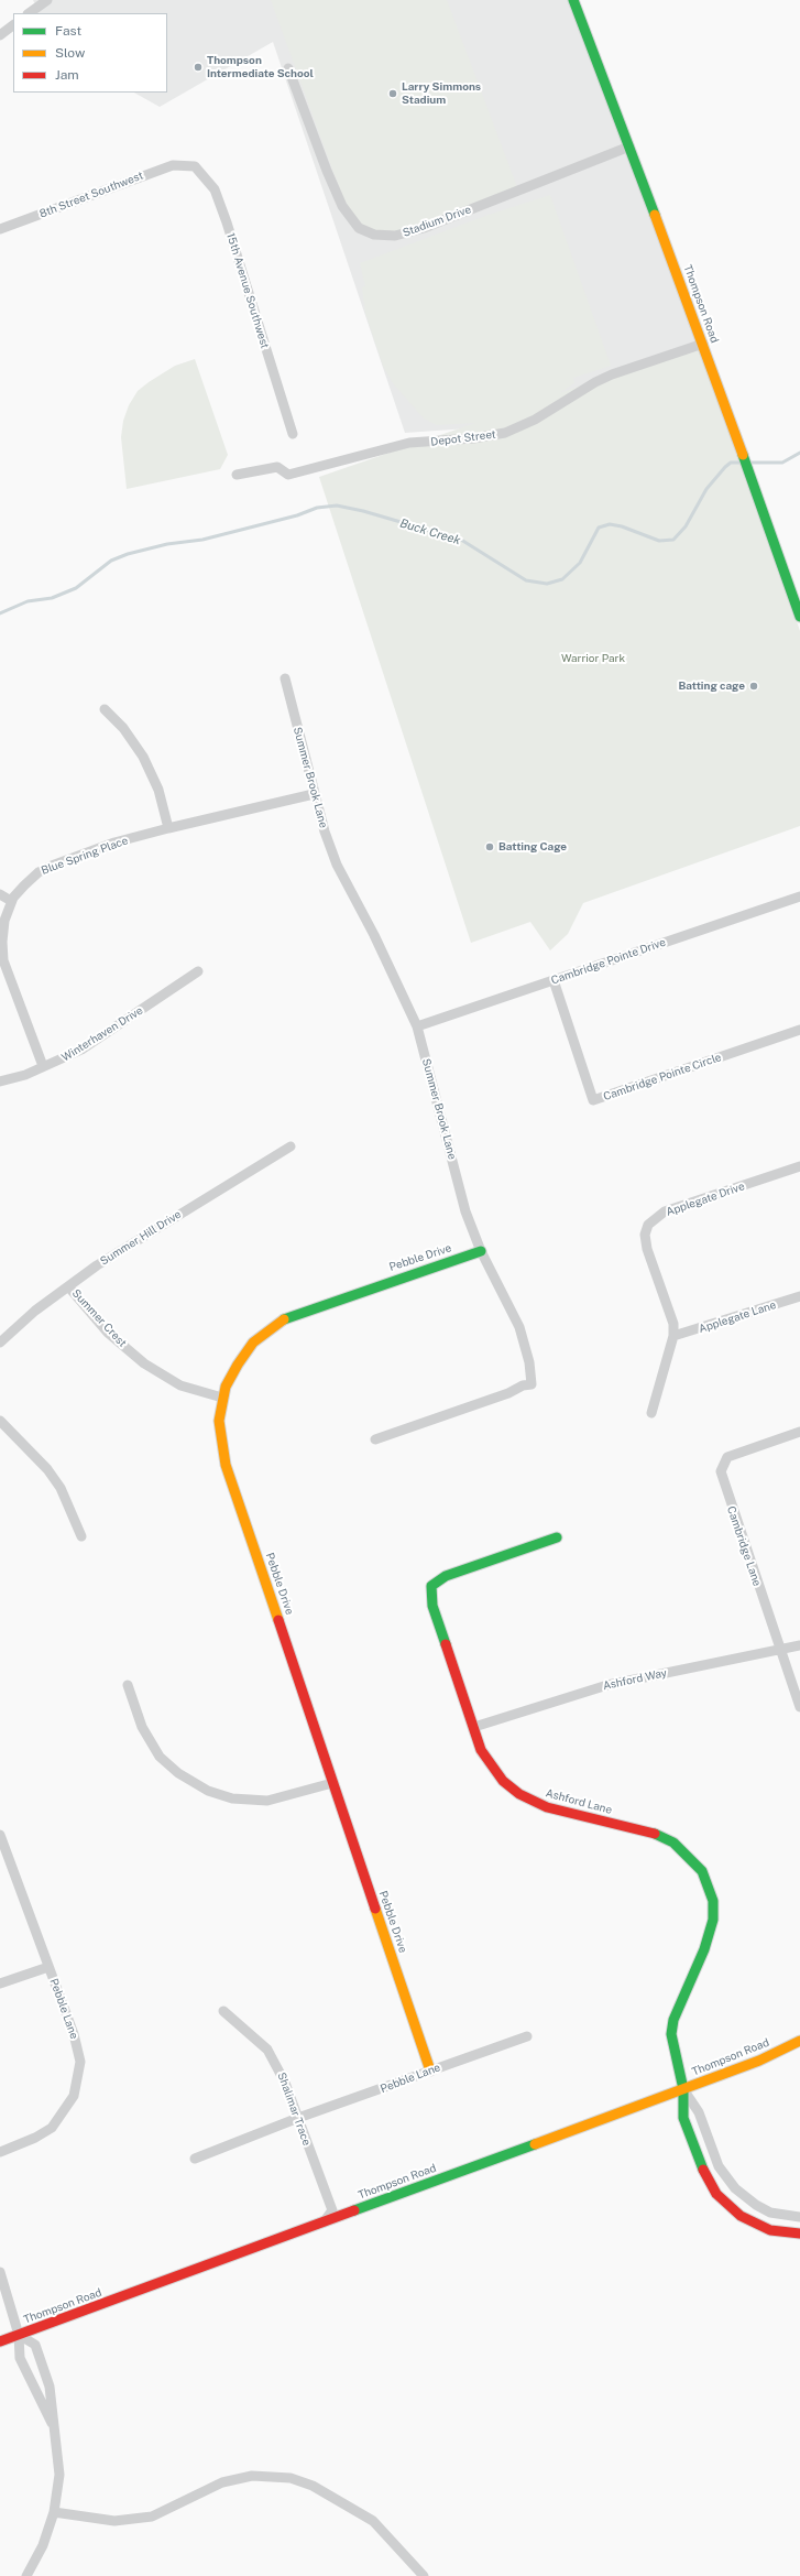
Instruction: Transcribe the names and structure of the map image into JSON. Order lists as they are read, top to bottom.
{
  "streets": {
    "street": [
      "8th Street Southwest",
      "Stadium Drive",
      "15th Avenue Southwest",
      "Thompson Road",
      "Depot Street",
      "Summer Brook Lane",
      "Blue Spring Place",
      "Cambridge Pointe Drive",
      "Winterhaven Drive",
      "Cambridge Pointe Circle",
      "Applegate Drive",
      "Summer Hill Drive",
      "Pebble Drive",
      "Applegate Lane",
      "Summer Crest",
      "Cambridge Lane",
      "Ashford Way",
      "Ashford Lane",
      "Pebble Lane",
      "Shalimar Trace"
    ]
  },
  "crossings": [
    ["8th Street Southwest", "15th Avenue Southwest"],
    ["Stadium Drive", "Thompson Road"],
    ["Thompson Road", "Depot Street"],
    ["Thompson Road", "Ashford Lane"],
    ["Thompson Road", "Shalimar Trace"],
    ["Summer Brook Lane", "Blue Spring Place"],
    ["Summer Brook Lane", "Cambridge Pointe Drive"],
    ["Summer Brook Lane", "Pebble Drive"],
    ["Blue Spring Place", "Winterhaven Drive"],
    ["Cambridge Pointe Drive", "Cambridge Pointe Circle"],
    ["Applegate Drive", "Applegate Lane"],
    ["Summer Hill Drive", "Summer Crest"],
    ["Pebble Drive", "Summer Crest"],
    ["Pebble Drive", "Pebble Lane"],
    ["Cambridge Lane", "Ashford Way"],
    ["Ashford Way", "Ashford Lane"],
    ["Pebble Lane", "Shalimar Trace"]
  ],
  "water": ["Buck Creek"],
  "parks": ["Warrior Park"],
  "places": [
    "Thompson Intermediate School",
    "Larry Simmons Stadium",
    "Batting cage",
    "Batting Cage"
  ],
  "legend": ["Fast", "Slow", "Jam"]
}
